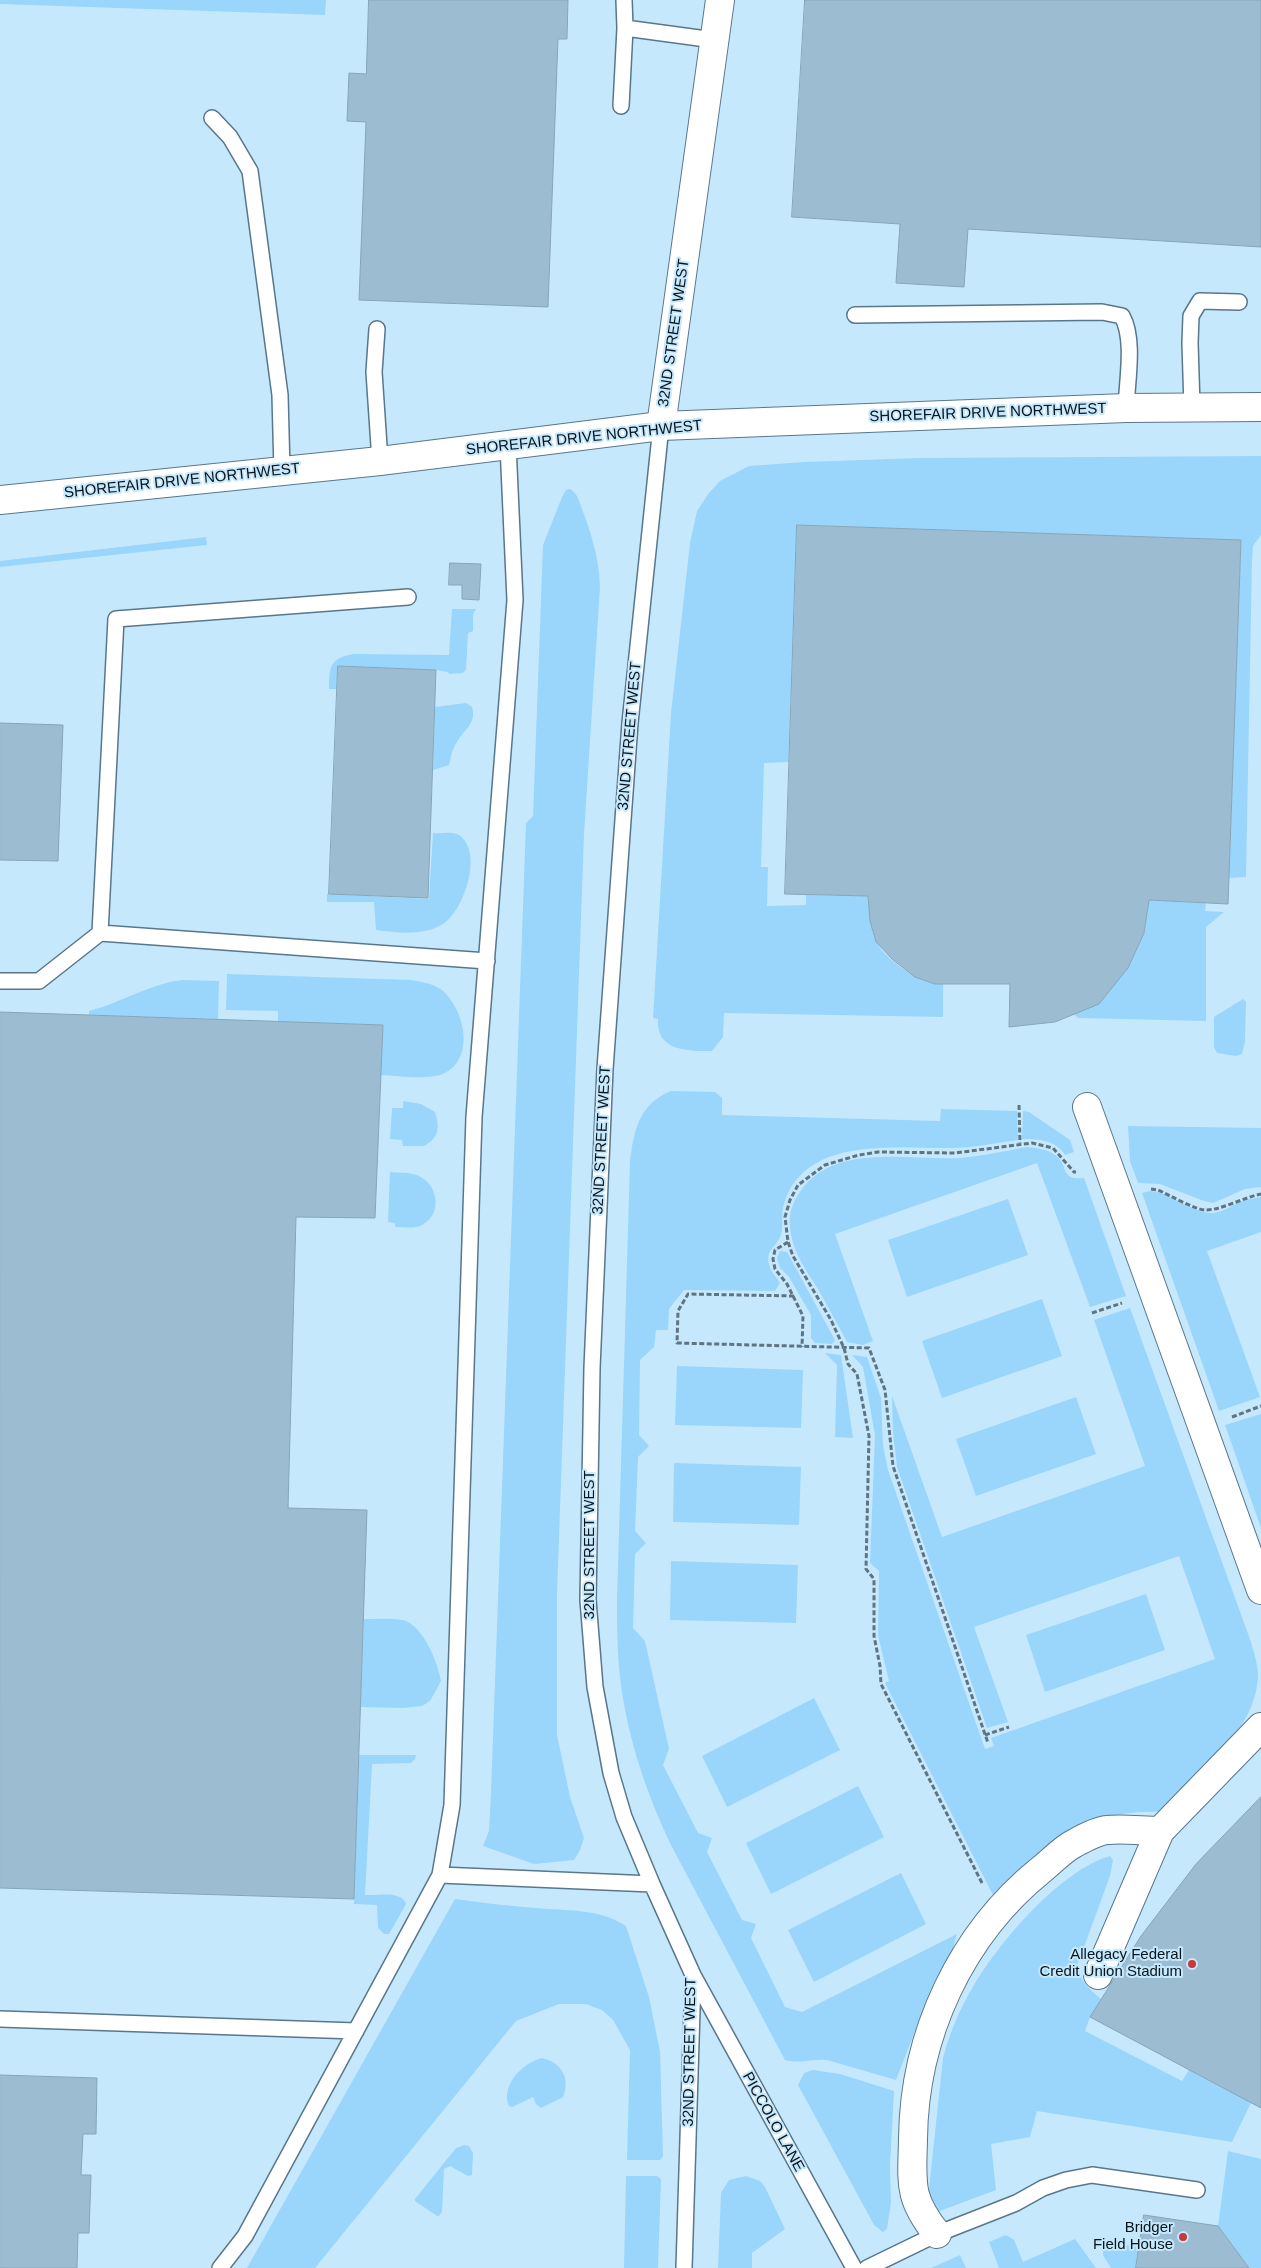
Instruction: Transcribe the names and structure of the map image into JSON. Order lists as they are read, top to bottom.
{
  "streets": {
    "street": ["32ND STREET WEST", "SHOREFAIR DRIVE NORTHWEST"],
    "lane": ["PICCOLO LANE"]
  },
  "crossings": [
    ["32ND STREET WEST", "SHOREFAIR DRIVE NORTHWEST"],
    ["32ND STREET WEST", "PICCOLO LANE"]
  ],
  "places": ["Allegacy Federal Credit Union Stadium", "Bridger Field House"]
}
